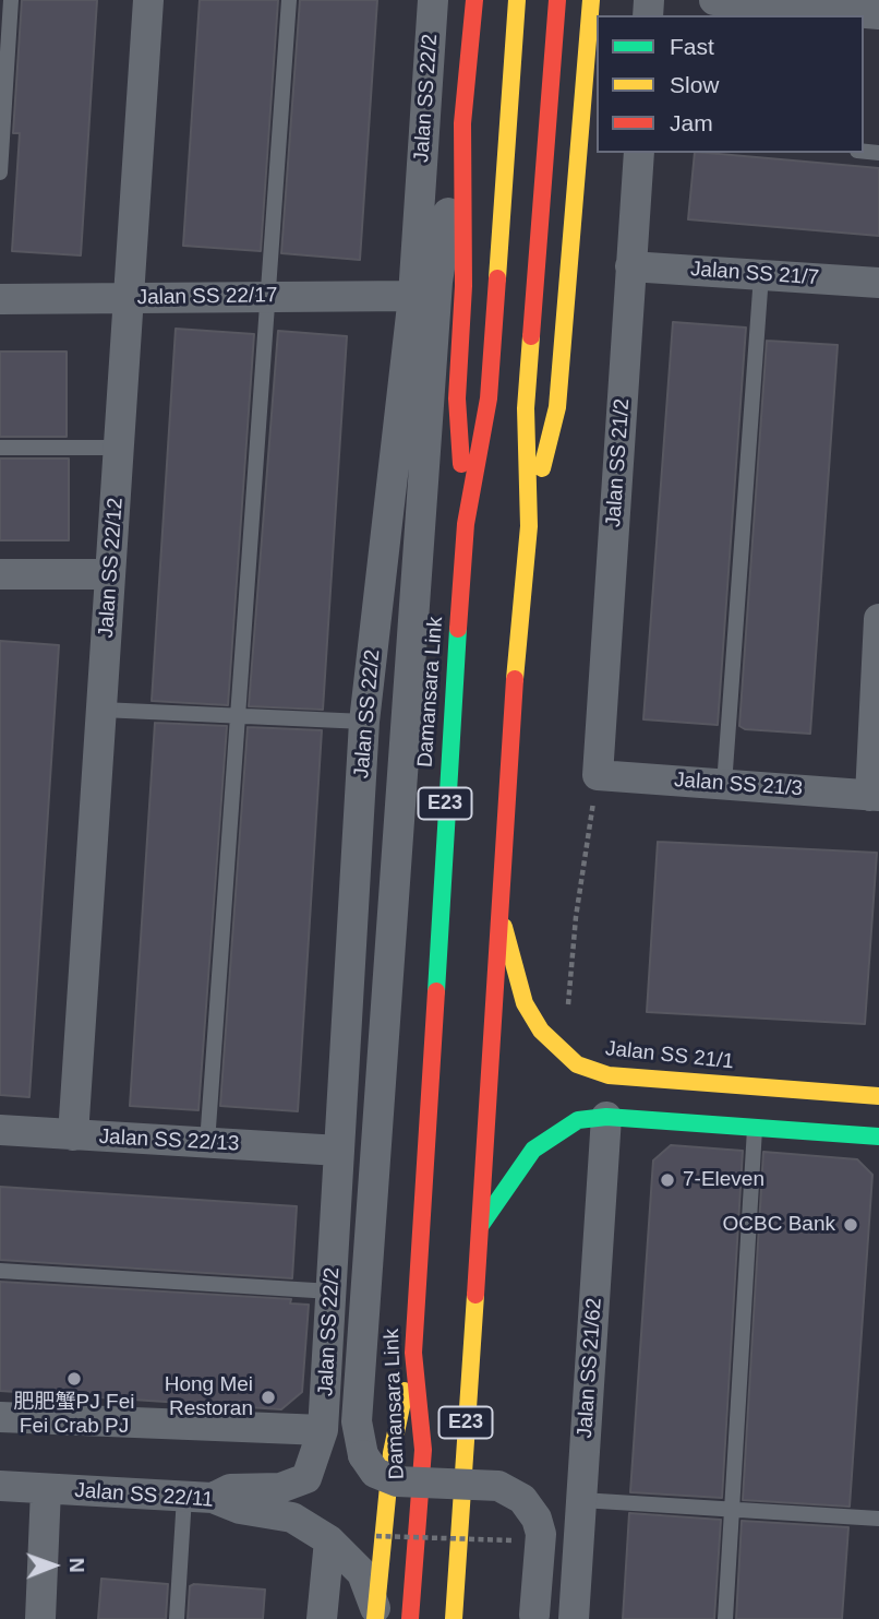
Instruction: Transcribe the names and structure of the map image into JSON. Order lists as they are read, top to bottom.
{
  "streets": {
    "main road": ["Damansara Link", "E23", "Jalan SS 21/1"],
    "street": [
      "Jalan SS 22/2",
      "Jalan SS 21/7",
      "Jalan SS 22/17",
      "Jalan SS 21/2",
      "Jalan SS 22/12",
      "Jalan SS 21/3",
      "Jalan SS 22/13",
      "Jalan SS 21/62",
      "Jalan SS 22/11"
    ]
  },
  "crossings": [
    ["Jalan SS 22/2", "Jalan SS 22/17"],
    ["Jalan SS 22/2", "Jalan SS 22/13"],
    ["Jalan SS 22/2", "Jalan SS 22/11"],
    ["Jalan SS 21/7", "Jalan SS 21/2"],
    ["Jalan SS 22/17", "Jalan SS 22/12"],
    ["Jalan SS 21/2", "Jalan SS 21/3"],
    ["Jalan SS 22/12", "Jalan SS 22/13"],
    ["E23", "Jalan SS 21/1"]
  ],
  "places": [
    "7-Eleven",
    "OCBC Bank",
    "肥肥蟹PJ Fei Fei Crab PJ",
    "Hong Mei Restoran"
  ],
  "legend": ["Fast", "Slow", "Jam"],
  "north": "right"
}
